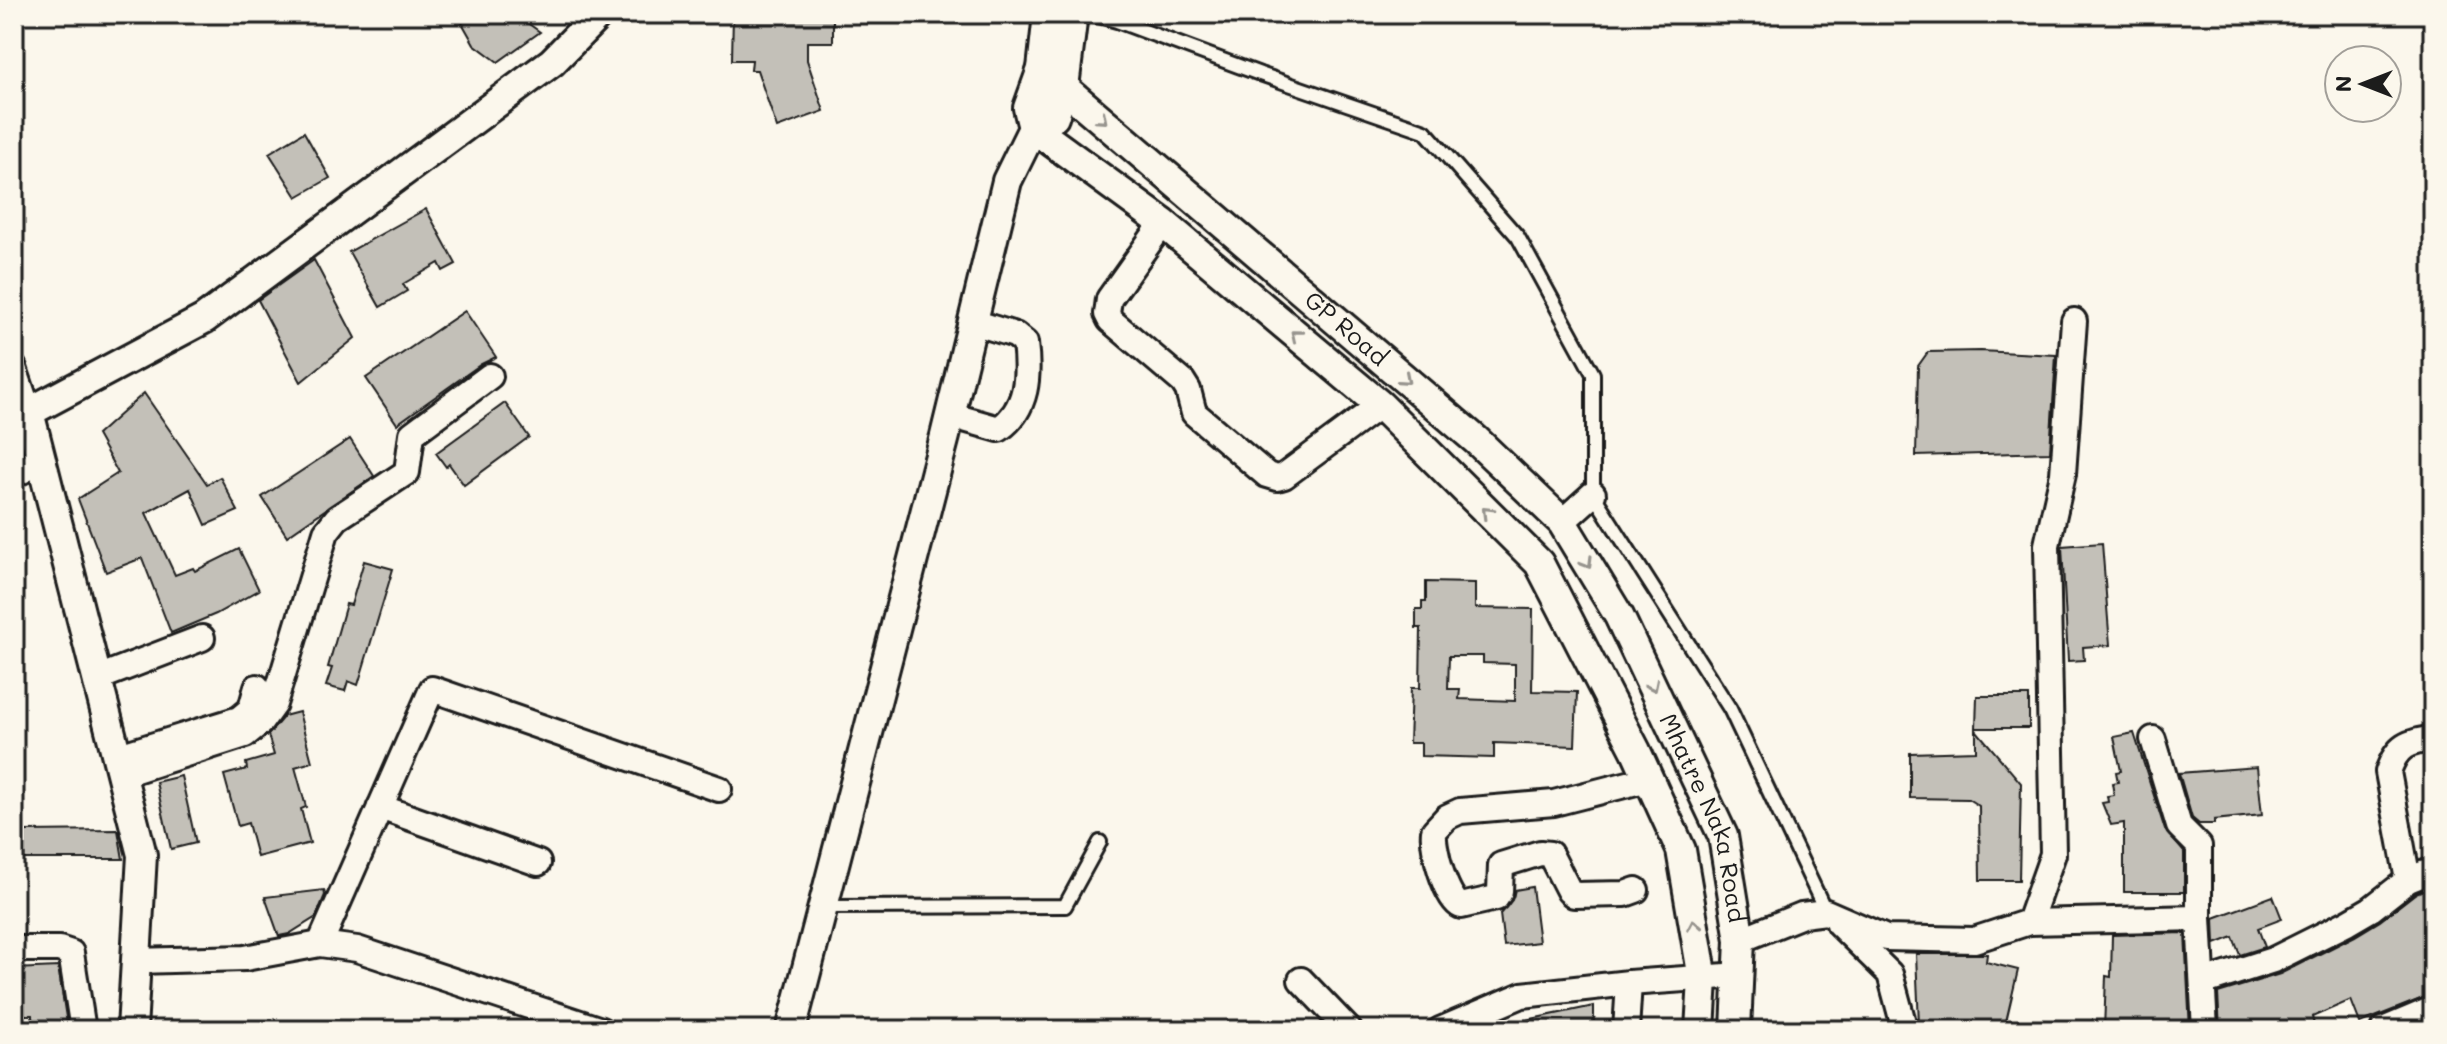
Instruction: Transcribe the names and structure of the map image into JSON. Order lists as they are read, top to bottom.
{
  "streets": {
    "street": ["GP Road", "Mhatre Naka Road"]
  },
  "crossings": [
    ["GP Road", "Mhatre Naka Road"]
  ],
  "north": "left"
}
